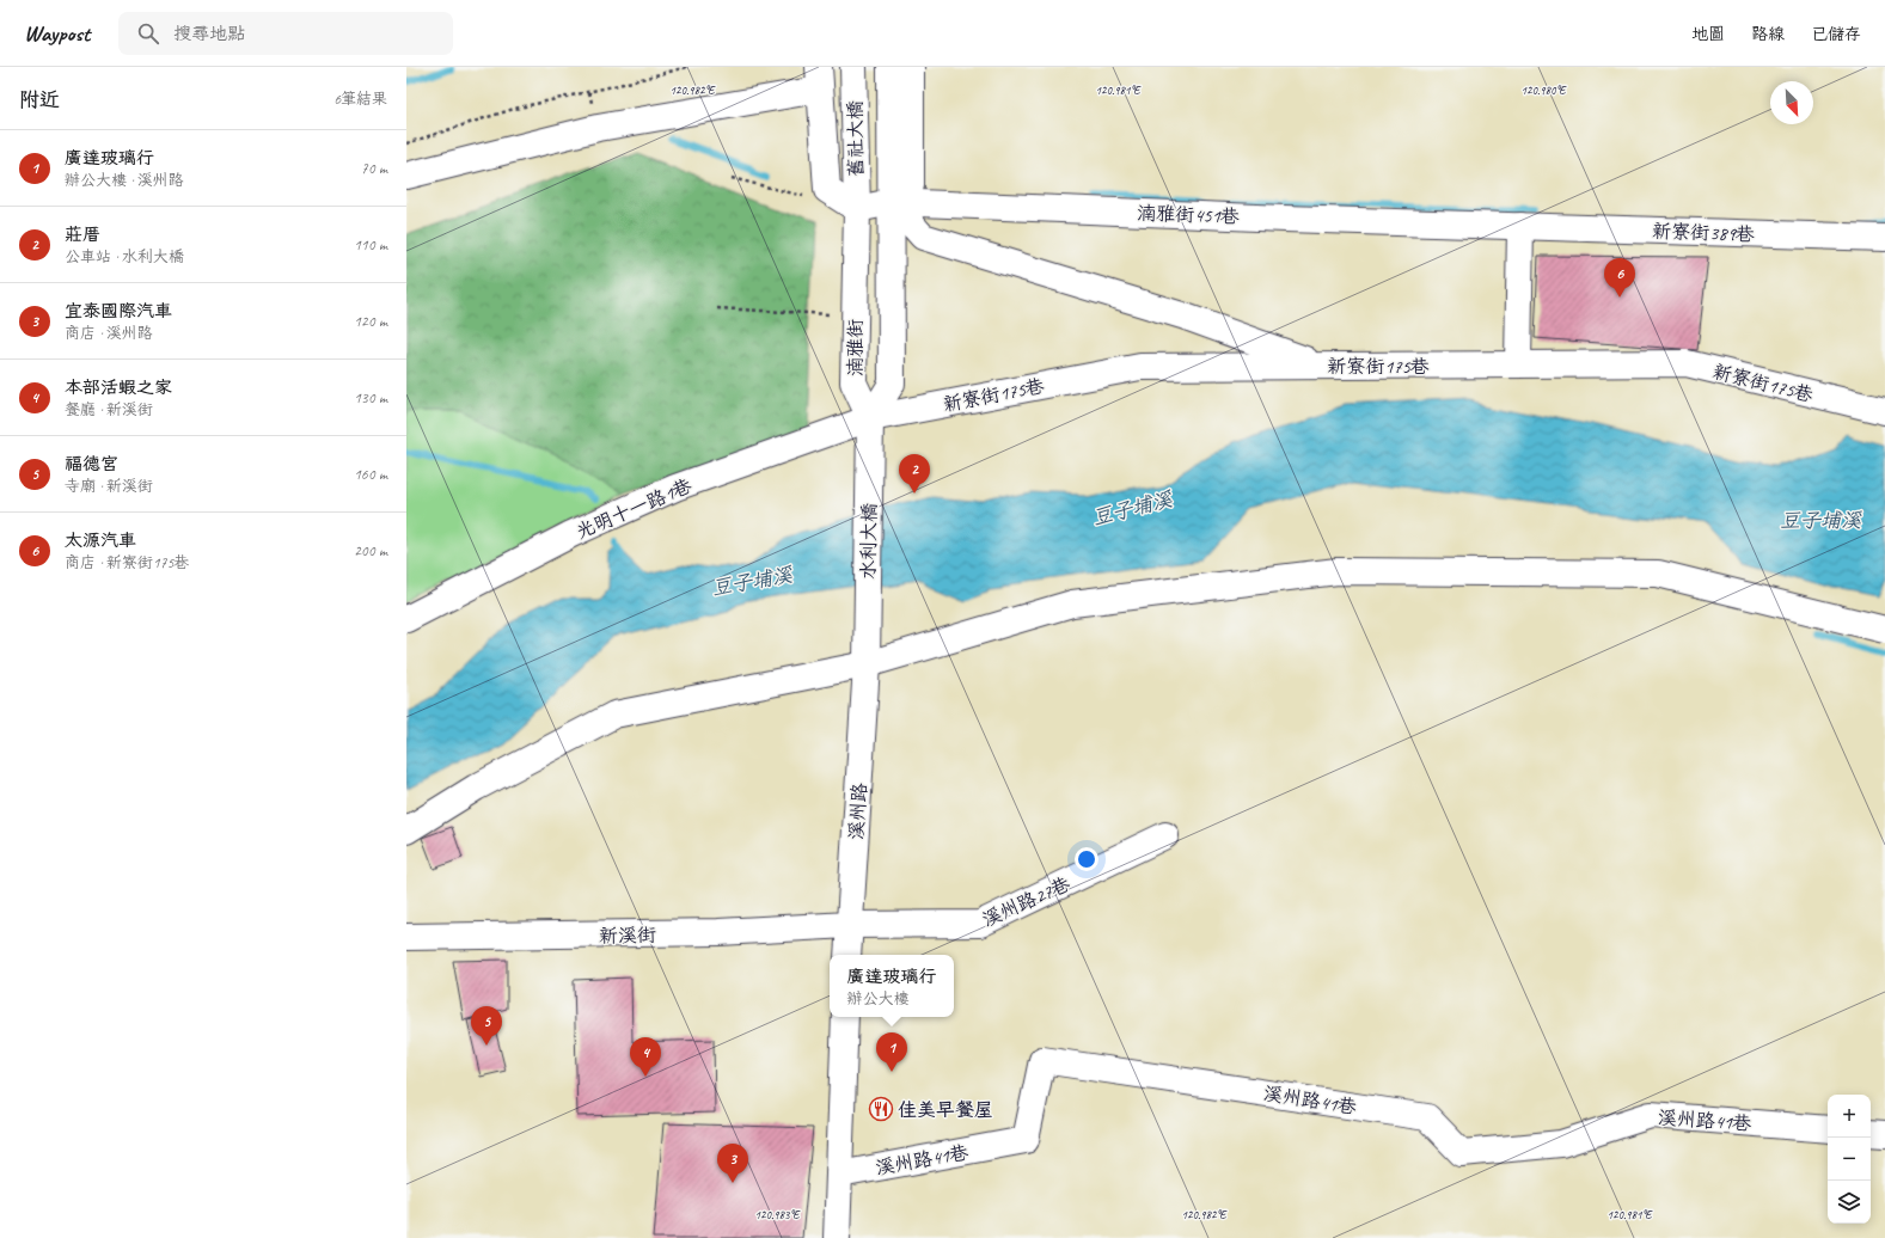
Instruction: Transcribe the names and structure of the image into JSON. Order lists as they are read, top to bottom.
{
  "streets": {
    "street": [
      "舊社大橋",
      "湳雅街451巷",
      "新寮街389巷",
      "湳雅街",
      "新寮街175巷",
      "光明十一路1巷",
      "水利大橋",
      "溪州路",
      "溪州路27巷",
      "新溪街",
      "溪州路41巷"
    ]
  },
  "crossings": [
    ["舊社大橋", "湳雅街451巷"],
    ["舊社大橋", "湳雅街"],
    ["湳雅街451巷", "新寮街389巷"],
    ["湳雅街451巷", "湳雅街"],
    ["湳雅街", "新寮街175巷"],
    ["湳雅街", "光明十一路1巷"],
    ["湳雅街", "水利大橋"],
    ["新寮街175巷", "光明十一路1巷"],
    ["新寮街175巷", "水利大橋"],
    ["光明十一路1巷", "水利大橋"],
    ["水利大橋", "溪州路"],
    ["溪州路", "溪州路27巷"],
    ["溪州路", "新溪街"],
    ["溪州路27巷", "新溪街"]
  ],
  "water": ["豆子埔溪"],
  "places": {
    "restaurant": ["佳美早餐屋"]
  },
  "north": "bottom right",
  "page": {
    "header": "Waypost",
    "search": "搜尋地點",
    "nav": ["地圖", "路線", "已儲存"],
    "heading": ["附近", "6筆結果"],
    "list": [
      {
        "mark": "1",
        "name": "廣達玻璃行",
        "note": "辦公大樓 · 溪州路",
        "value": "70 m"
      },
      {
        "mark": "2",
        "name": "莊厝",
        "note": "公車站 · 水利大橋",
        "value": "110 m"
      },
      {
        "mark": "3",
        "name": "宜泰國際汽車",
        "note": "商店 · 溪州路",
        "value": "120 m"
      },
      {
        "mark": "4",
        "name": "本部活蝦之家",
        "note": "餐廳 · 新溪街",
        "value": "130 m"
      },
      {
        "mark": "5",
        "name": "福德宮",
        "note": "寺廟 · 新溪街",
        "value": "160 m"
      },
      {
        "mark": "6",
        "name": "太源汽車",
        "note": "商店 · 新寮街175巷",
        "value": "200 m"
      }
    ],
    "pins": [
      "6",
      "2",
      "5",
      "1",
      "4",
      "3"
    ],
    "popup": ["廣達玻璃行", "辦公大樓"],
    "map_buttons": ["+", "−"]
  },
  "coordinates": [
    "120.982°E",
    "120.981°E",
    "120.980°E",
    "120.983°E"
  ]
}
